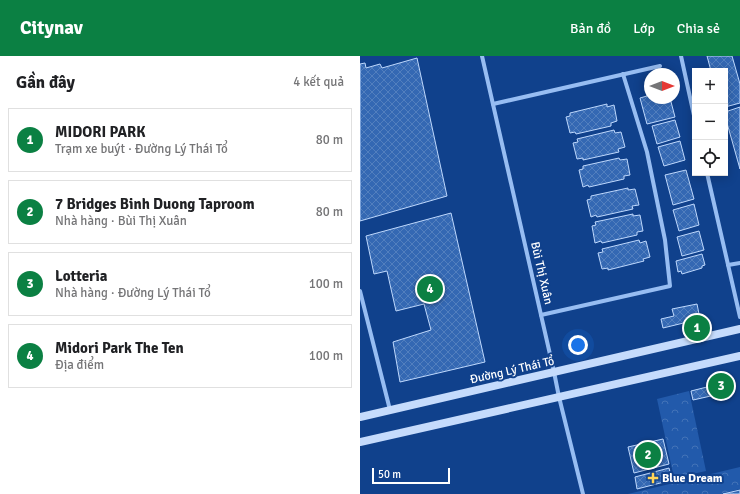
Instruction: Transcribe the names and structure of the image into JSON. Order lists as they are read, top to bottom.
{
  "streets": {
    "street": ["Bùi Thị Xuân", "Đường Lý Thái Tổ"]
  },
  "crossings": [
    ["Bùi Thị Xuân", "Đường Lý Thái Tổ"]
  ],
  "places": {
    "health": ["Blue Dream"]
  },
  "scale_bar": "50 m",
  "north": "right",
  "page": {
    "header": "Citynav",
    "nav": ["Bản đồ", "Lớp", "Chia sẻ"],
    "heading": ["Gần đây", "4 kết quả"],
    "map_buttons": ["+", "−"],
    "list": [
      {
        "mark": "1",
        "name": "MIDORI PARK",
        "note": "Trạm xe buýt · Đường Lý Thái Tổ",
        "value": "80 m"
      },
      {
        "mark": "2",
        "name": "7 Bridges Binh Duong Taproom",
        "note": "Nhà hàng · Bùi Thị Xuân",
        "value": "80 m"
      },
      {
        "mark": "3",
        "name": "Lotteria",
        "note": "Nhà hàng · Đường Lý Thái Tổ",
        "value": "100 m"
      },
      {
        "mark": "4",
        "name": "Midori Park The Ten",
        "note": "Địa điểm",
        "value": "100 m"
      }
    ],
    "pins": [
      "4",
      "1",
      "3",
      "2"
    ],
    "scale": "50 m"
  }
}
